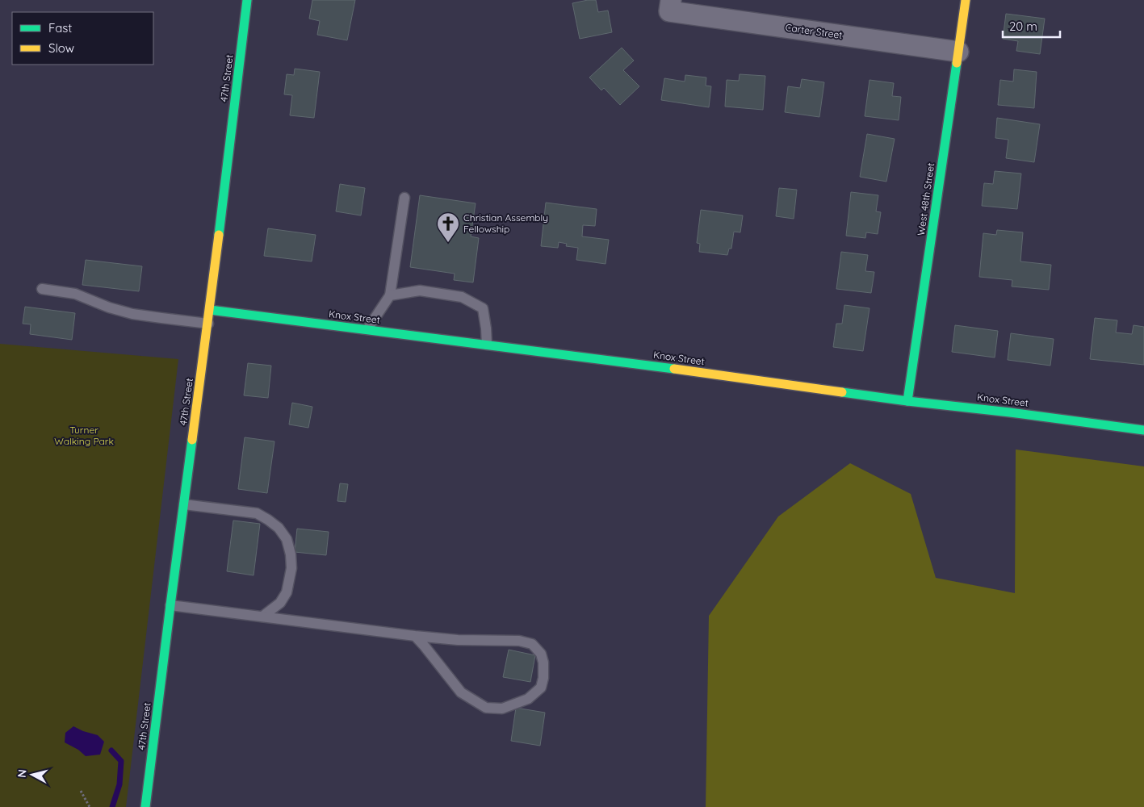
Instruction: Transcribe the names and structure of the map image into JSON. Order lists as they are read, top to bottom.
{
  "streets": {
    "street": [
      "Carter Street",
      "47th Street",
      "West 48th Street",
      "Knox Street"
    ]
  },
  "crossings": [
    ["Carter Street", "West 48th Street"],
    ["47th Street", "Knox Street"],
    ["West 48th Street", "Knox Street"]
  ],
  "parks": ["Turner Walking Park"],
  "places": {
    "church": ["Christian Assembly Fellowship"]
  },
  "legend": ["Fast", "Slow"],
  "scale_bar": "20 m",
  "north": "left"
}
